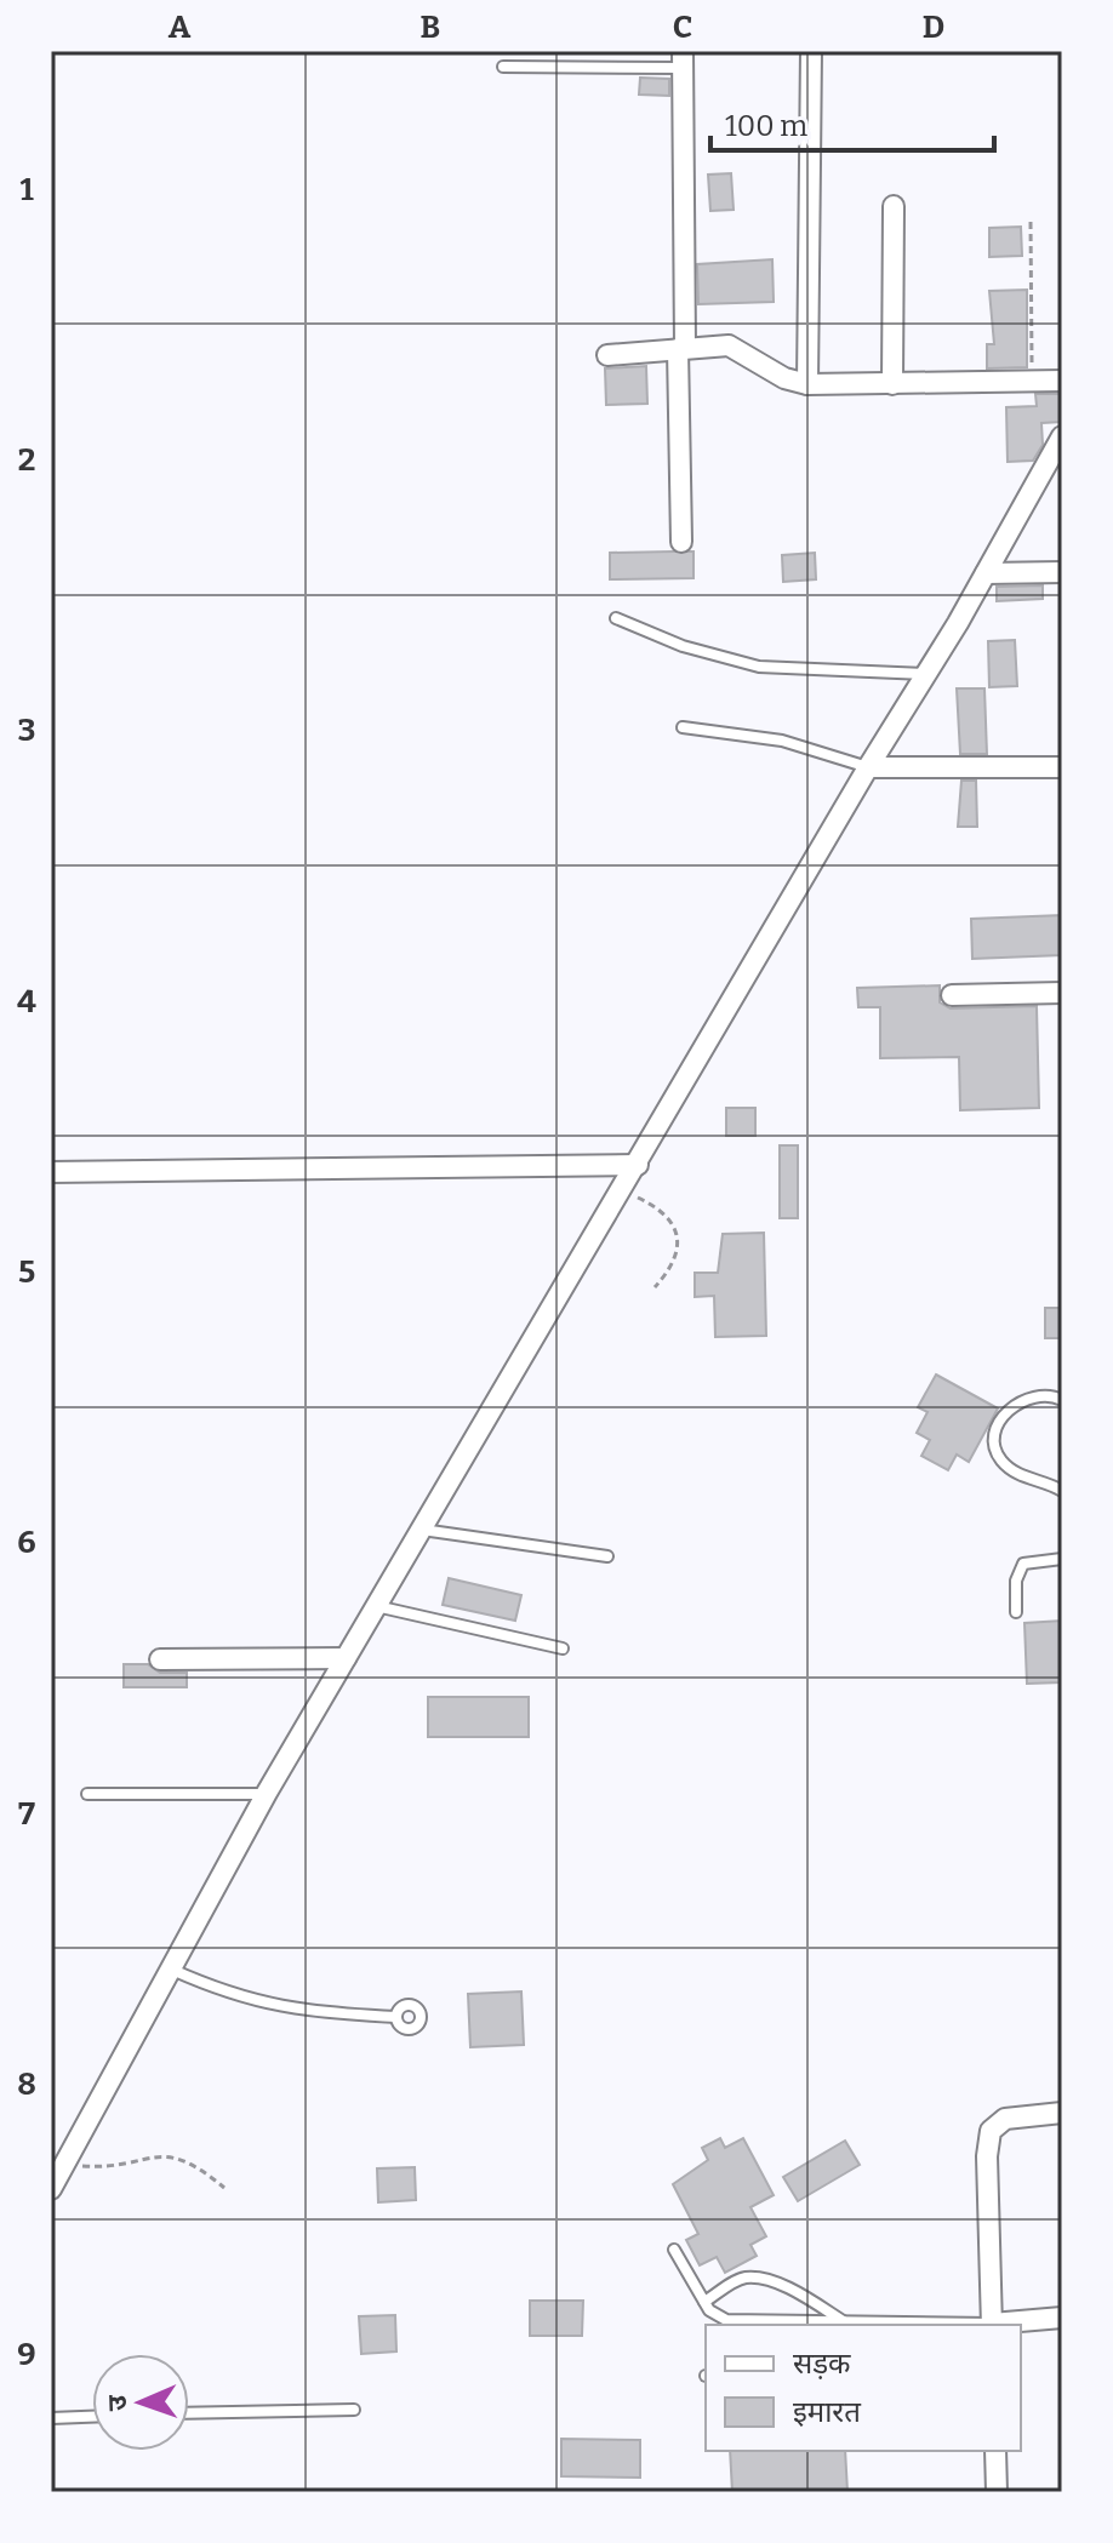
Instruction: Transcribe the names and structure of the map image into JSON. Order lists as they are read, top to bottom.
{
  "legend": ["सड़क", "इमारत"],
  "scale_bar": "100 m",
  "north": "left",
  "grid": {
    "columns": [
      "A",
      "B",
      "C",
      "D"
    ],
    "rows": [
      "1",
      "2",
      "3",
      "4",
      "5",
      "6",
      "7",
      "8",
      "9"
    ]
  }
}
